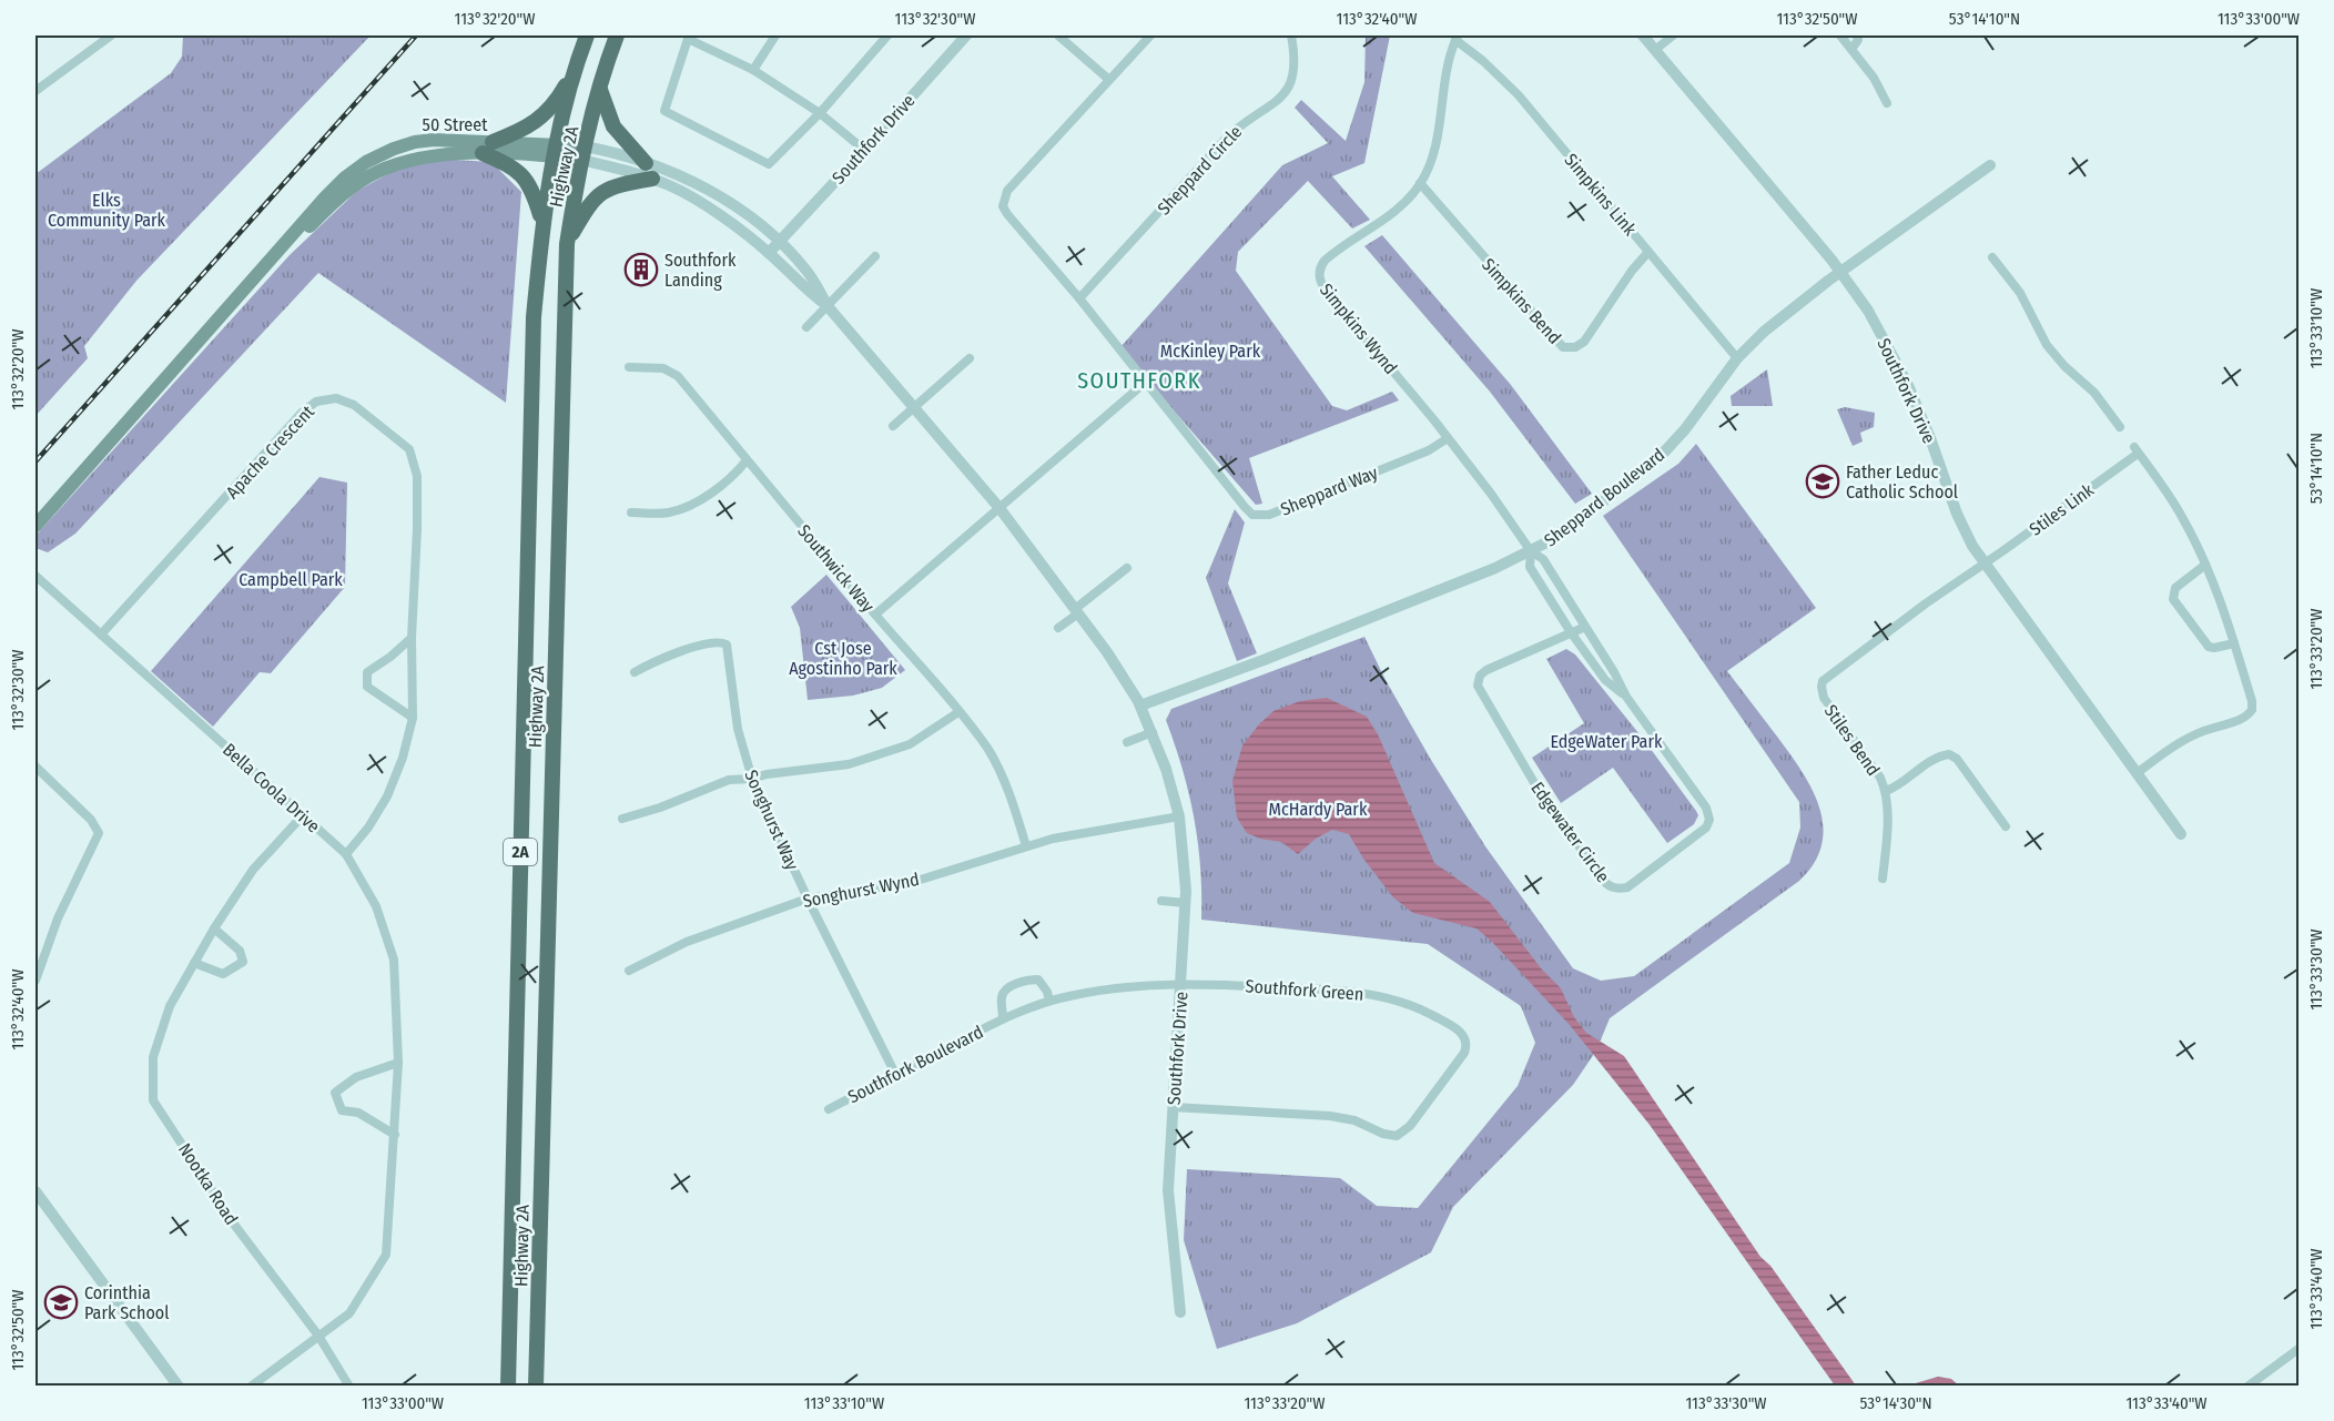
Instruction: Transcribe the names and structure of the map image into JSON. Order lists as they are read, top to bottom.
{
  "streets": {
    "main road": ["50 Street", "Highway 2A", "2A"],
    "street": [
      "Southfork Drive",
      "Sheppard Circle",
      "Simpkins Link",
      "Simpkins Bend",
      "Simpkins Wynd",
      "Apache Crescent",
      "Sheppard Way",
      "Sheppard Boulevard",
      "Stiles Link",
      "Southwick Way",
      "Stiles Bend",
      "Bella Coola Drive",
      "Songhurst Way",
      "Edgewater Circle",
      "Songhurst Wynd",
      "Southfork Green",
      "Southfork Boulevard",
      "Nootka Road"
    ]
  },
  "crossings": [
    ["50 Street", "Southfork Drive"],
    ["50 Street", "Highway 2A"],
    ["Southfork Drive", "Highway 2A"],
    ["Southfork Drive", "Sheppard Boulevard"],
    ["Southfork Drive", "Stiles Link"],
    ["Southfork Drive", "Stiles Bend"],
    ["Southfork Drive", "Songhurst Wynd"],
    ["Southfork Drive", "Southfork Green"],
    ["Southfork Drive", "Southfork Boulevard"],
    ["Simpkins Link", "Simpkins Bend"],
    ["Simpkins Link", "Simpkins Wynd"],
    ["Simpkins Link", "Sheppard Boulevard"],
    ["Simpkins Bend", "Simpkins Wynd"],
    ["Simpkins Wynd", "Sheppard Way"],
    ["Simpkins Wynd", "Sheppard Boulevard"],
    ["Apache Crescent", "Bella Coola Drive"],
    ["Stiles Link", "Stiles Bend"],
    ["Southwick Way", "Songhurst Wynd"],
    ["Bella Coola Drive", "Nootka Road"],
    ["Songhurst Way", "Songhurst Wynd"],
    ["Songhurst Way", "Southfork Boulevard"],
    ["Southfork Green", "Southfork Boulevard"]
  ],
  "districts": ["SOUTHFORK"],
  "parks": [
    "Elks Community Park",
    "McKinley Park",
    "Campbell Park",
    "Cst Jose Agostinho Park",
    "EdgeWater Park",
    "McHardy Park"
  ],
  "places": {
    "building": ["Southfork Landing"],
    "school or university": ["Father Leduc Catholic School", "Corinthia Park School"]
  },
  "coordinates": [
    "113°32'20\"W",
    "113°32'30\"W",
    "113°32'40\"W",
    "113°32'50\"W",
    "53°14'10\"N",
    "113°33'00\"W",
    "113°33'10\"W",
    "113°33'20\"W",
    "113°33'30\"W",
    "113°33'40\"W",
    "53°14'30\"N"
  ]
}
